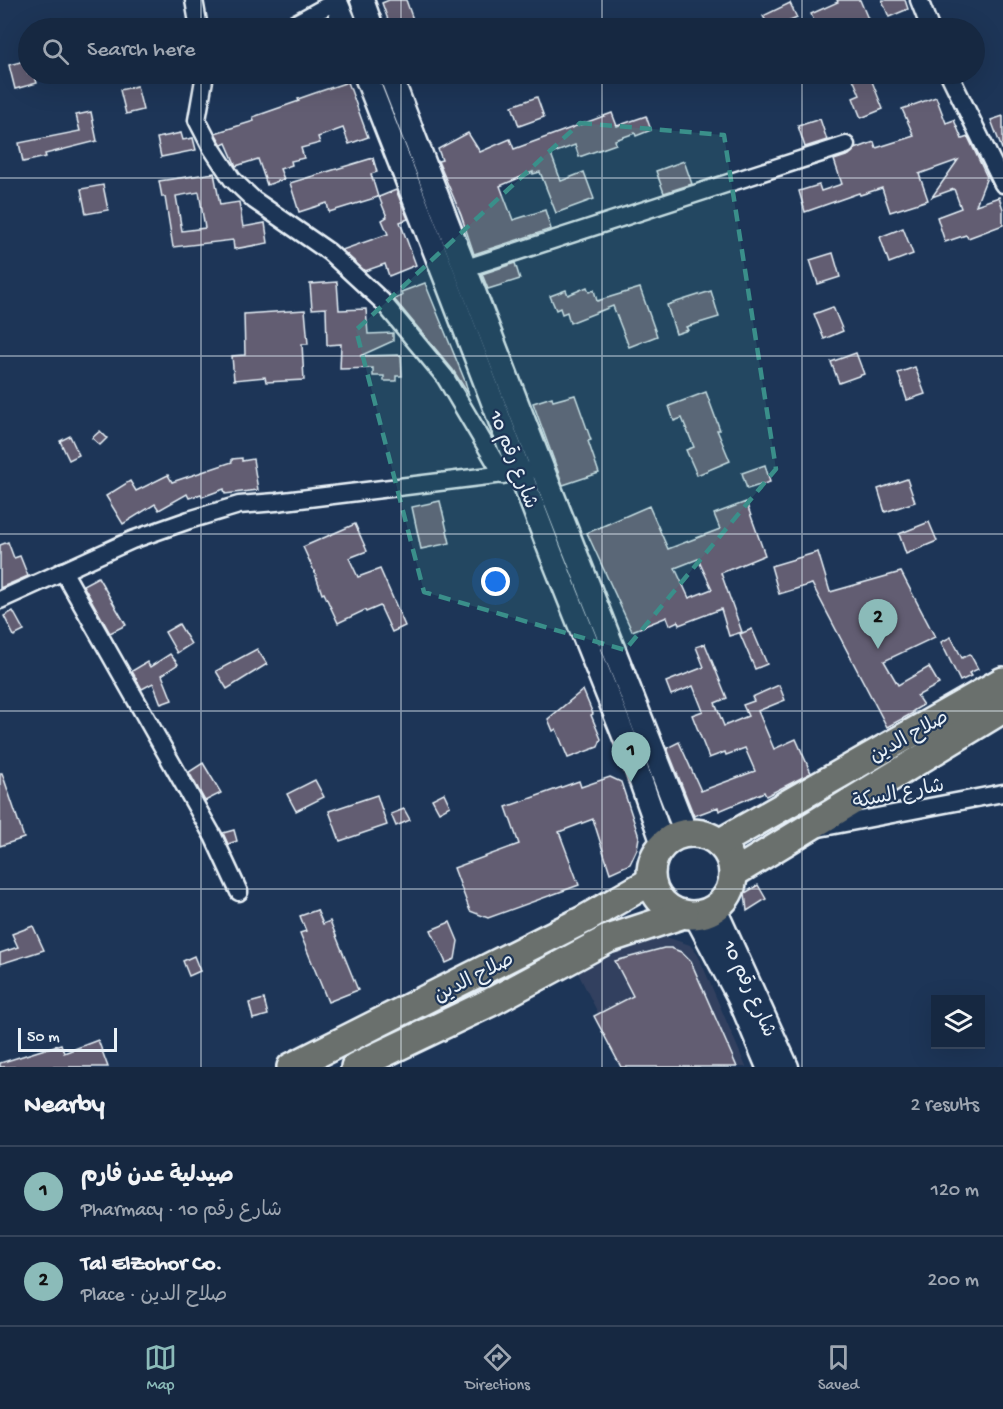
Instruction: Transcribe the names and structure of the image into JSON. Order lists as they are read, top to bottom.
{
  "streets": {
    "highway": ["صلاح الدين"],
    "main road": ["شارع رقم 10"],
    "street": ["شارع السكة"]
  },
  "crossings": [
    ["شارع رقم 10", "صلاح الدين"],
    ["صلاح الدين", "شارع السكة"]
  ],
  "scale_bar": "50 m",
  "page": {
    "search": "Search here",
    "pins": ["2", "1"],
    "scale": "50 m",
    "heading": ["Nearby", "2 results"],
    "list": [
      {
        "mark": "1",
        "name": "صيدلية عدن فارم",
        "note": "Pharmacy · شارع رقم 10",
        "value": "120 m"
      },
      {
        "mark": "2",
        "name": "Tal ElZohor Co.",
        "note": "Place · صلاح الدين",
        "value": "200 m"
      }
    ],
    "nav": ["Map", "Directions", "Saved"]
  }
}
